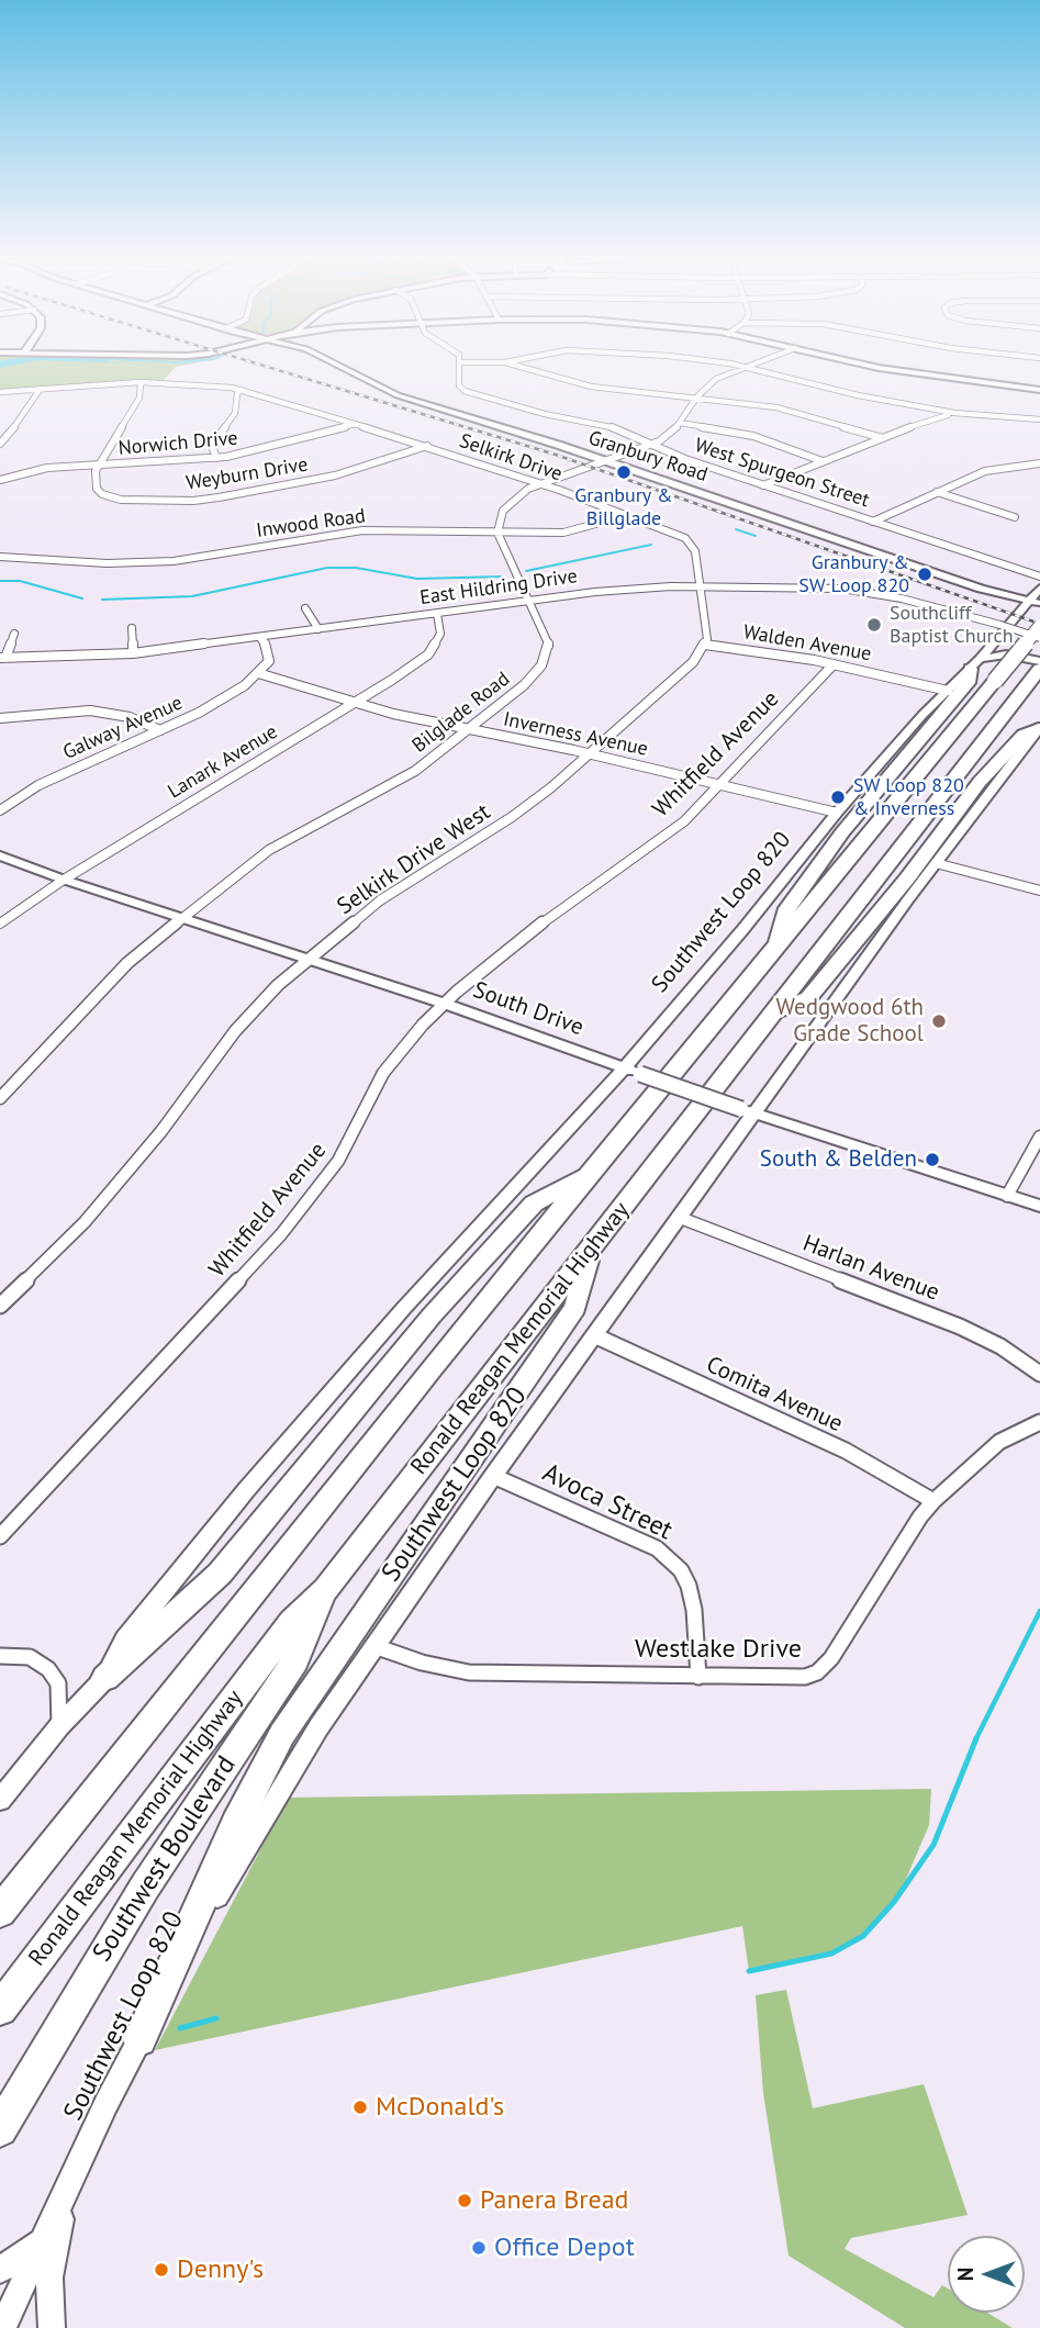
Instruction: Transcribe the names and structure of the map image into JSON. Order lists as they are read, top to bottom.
{
  "streets": {
    "highway": ["Ronald Reagan Memorial Highway", "Southwest Boulevard"],
    "main road": ["Granbury Road", "Southwest Loop 820", "South Drive"],
    "street": [
      "Norwich Drive",
      "Selkirk Drive",
      "West Spurgeon Street",
      "Weyburn Drive",
      "Inwood Road",
      "East Hildring Drive",
      "Walden Avenue",
      "Bilglade Road",
      "Galway Avenue",
      "Inverness Avenue",
      "Whitfield Avenue",
      "Lanark Avenue",
      "Selkirk Drive West",
      "Harlan Avenue",
      "Comita Avenue",
      "Avoca Street",
      "Westlake Drive"
    ]
  },
  "crossings": [
    ["Norwich Drive", "Selkirk Drive"],
    ["Norwich Drive", "Weyburn Drive"],
    ["Granbury Road", "Southwest Loop 820"],
    ["Selkirk Drive", "Weyburn Drive"],
    ["Selkirk Drive", "Inwood Road"],
    ["Selkirk Drive", "East Hildring Drive"],
    ["Inwood Road", "Bilglade Road"],
    ["East Hildring Drive", "Bilglade Road"],
    ["East Hildring Drive", "Lanark Avenue"],
    ["Walden Avenue", "Whitfield Avenue"],
    ["Walden Avenue", "Selkirk Drive West"],
    ["Walden Avenue", "Southwest Loop 820"],
    ["Bilglade Road", "Inverness Avenue"],
    ["Bilglade Road", "South Drive"],
    ["Galway Avenue", "Inverness Avenue"],
    ["Inverness Avenue", "Whitfield Avenue"],
    ["Inverness Avenue", "Lanark Avenue"],
    ["Inverness Avenue", "Selkirk Drive West"],
    ["Inverness Avenue", "Southwest Loop 820"],
    ["Whitfield Avenue", "South Drive"],
    ["Lanark Avenue", "South Drive"],
    ["Selkirk Drive West", "South Drive"],
    ["Southwest Loop 820", "South Drive"],
    ["Southwest Loop 820", "Harlan Avenue"],
    ["Southwest Loop 820", "Comita Avenue"],
    ["Southwest Loop 820", "Avoca Street"],
    ["Southwest Loop 820", "Westlake Drive"],
    ["Ronald Reagan Memorial Highway", "Southwest Boulevard"],
    ["Comita Avenue", "Westlake Drive"],
    ["Avoca Street", "Westlake Drive"]
  ],
  "places": [
    "Granbury & Billglade",
    "Granbury & SW Loop 820",
    "Southcliff Baptist Church",
    "SW Loop 820 & Inverness",
    "Wedgwood 6th Grade School",
    "South & Belden",
    "McDonald's",
    "Panera Bread",
    "Office Depot",
    "Denny's"
  ],
  "north": "left"
}
